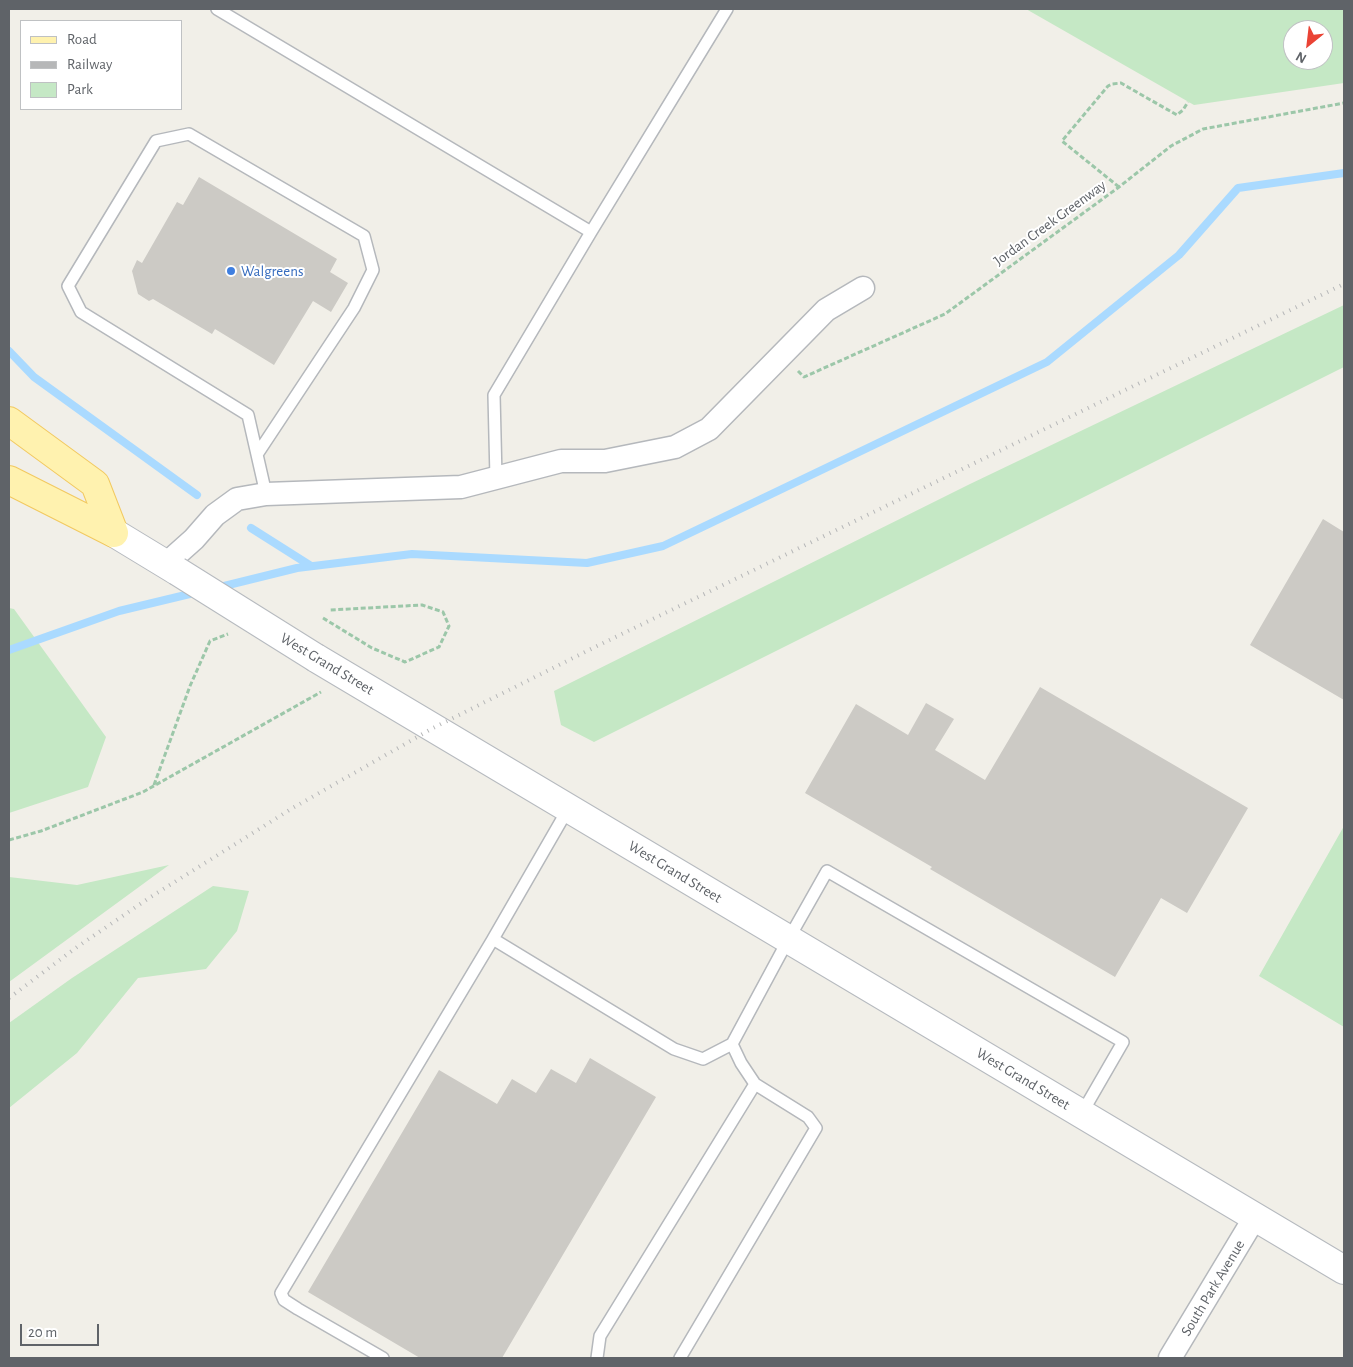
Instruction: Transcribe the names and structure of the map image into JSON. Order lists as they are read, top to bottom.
{
  "streets": {
    "main road": ["West Grand Street"],
    "street": ["South Park Avenue"],
    "path": ["Jordan Creek Greenway"]
  },
  "crossings": [
    ["West Grand Street", "South Park Avenue"]
  ],
  "places": ["Walgreens"],
  "legend": ["Road", "Railway", "Park"],
  "scale_bar": "20 m",
  "north": "bottom left"
}
